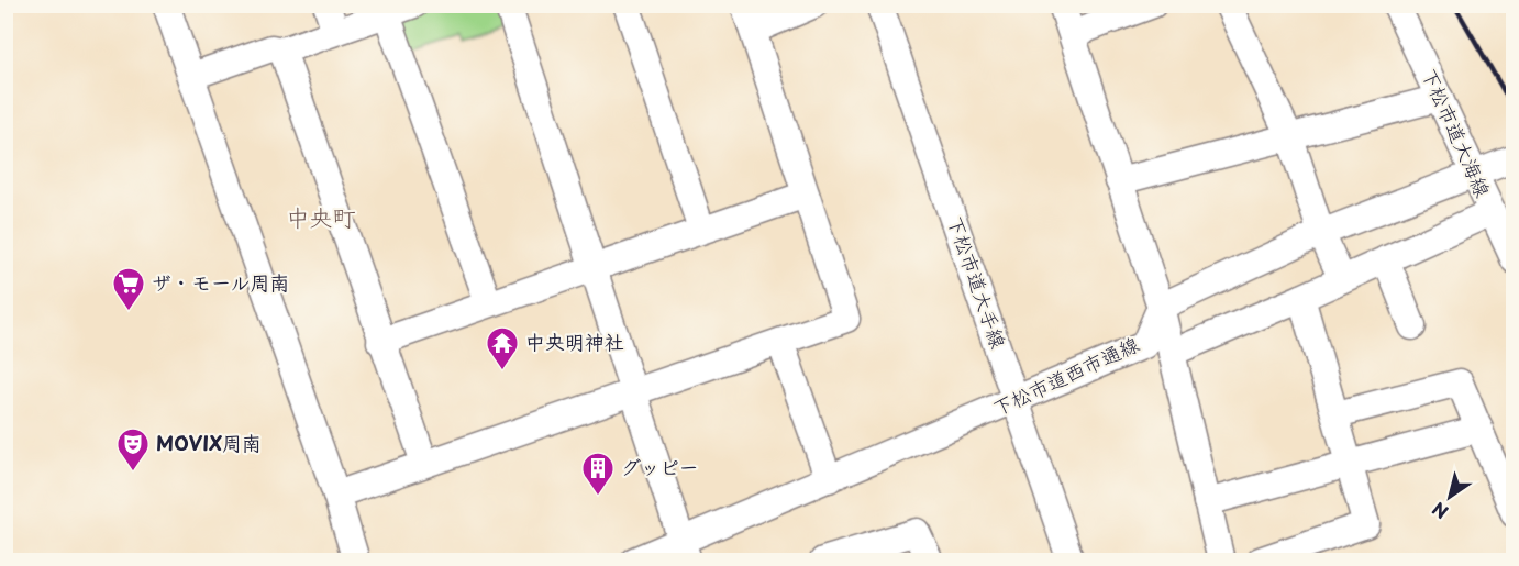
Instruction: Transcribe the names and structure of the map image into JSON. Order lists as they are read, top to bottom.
{
  "streets": {
    "street": ["下松市道大海線", "下松市道大手線", "下松市道西市通線"]
  },
  "crossings": [
    ["下松市道大手線", "下松市道西市通線"]
  ],
  "districts": ["中央町"],
  "places": {
    "supermarket": ["ザ・モール周南"],
    "temple": ["中央明神社"],
    "theatre": ["MOVIX周南"],
    "building": ["グッピー"]
  },
  "north": "bottom left"
}
